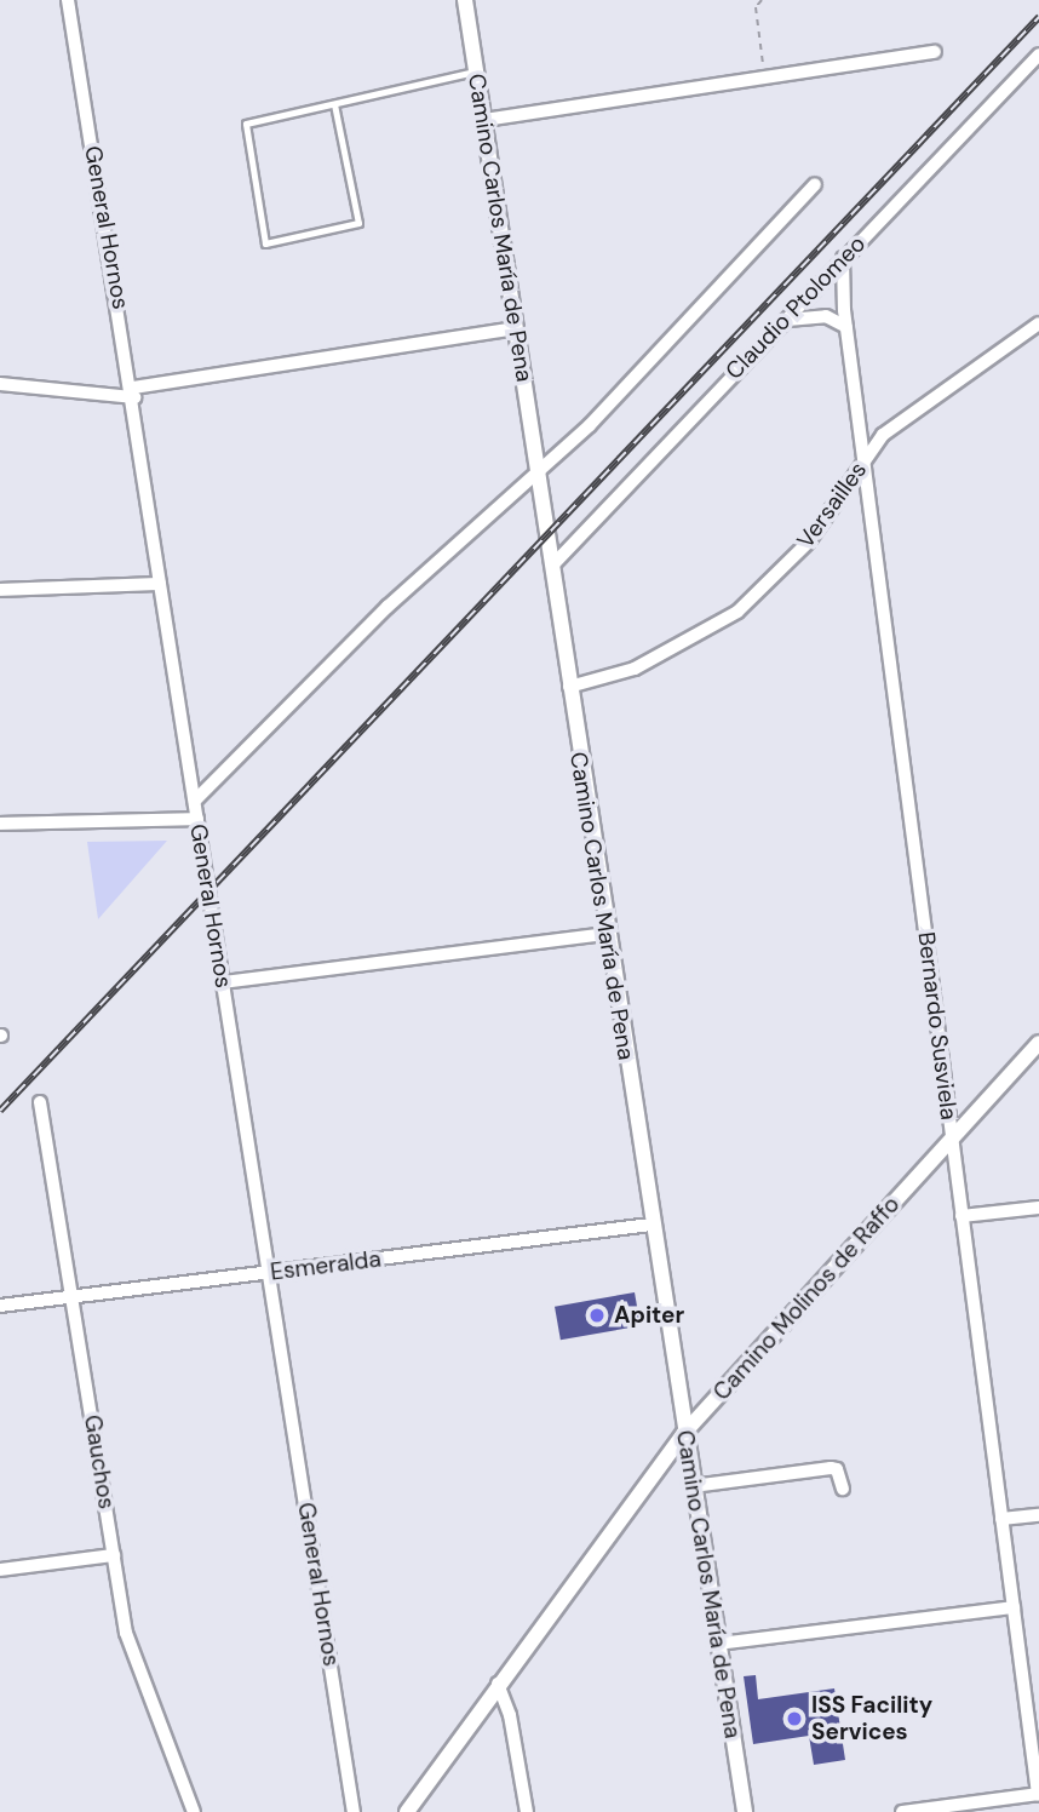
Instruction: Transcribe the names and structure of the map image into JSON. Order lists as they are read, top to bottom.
{
  "streets": {
    "street": [
      "General Hornos",
      "Camino Carlos María de Pena",
      "Claudio Ptolomeo",
      "Versailles",
      "Bernardo Susviela",
      "Esmeralda",
      "Camino Molinos de Raffo",
      "Gauchos"
    ]
  },
  "crossings": [
    ["General Hornos", "Esmeralda"],
    ["Camino Carlos María de Pena", "Claudio Ptolomeo"],
    ["Camino Carlos María de Pena", "Versailles"],
    ["Camino Carlos María de Pena", "Esmeralda"],
    ["Camino Carlos María de Pena", "Camino Molinos de Raffo"],
    ["Claudio Ptolomeo", "Bernardo Susviela"],
    ["Versailles", "Bernardo Susviela"],
    ["Bernardo Susviela", "Camino Molinos de Raffo"],
    ["Esmeralda", "Gauchos"]
  ],
  "places": ["Apiter", "ISS Facility Services"]
}
